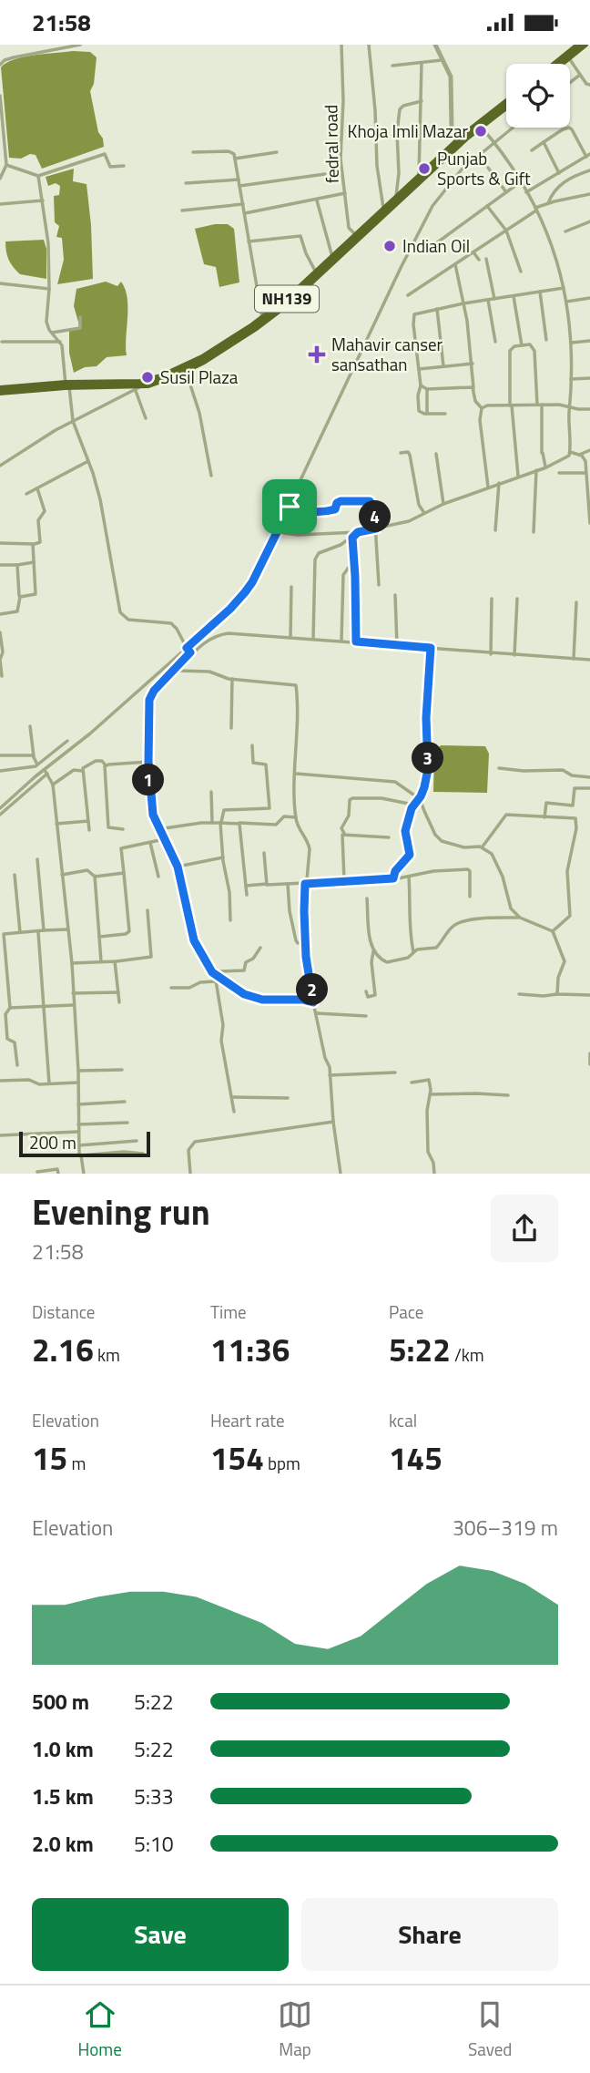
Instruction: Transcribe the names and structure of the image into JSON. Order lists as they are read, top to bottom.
{
  "streets": {
    "highway": ["NH139"],
    "street": ["fedral road"]
  },
  "crossings": [
    ["fedral road", "NH139"]
  ],
  "places": {
    "other": [
      "Khoja Imli Mazar",
      "Punjab Sports & Gift",
      "Indian Oil",
      "Susil Plaza"
    ],
    "health": ["Mahavir canser sansathan"]
  },
  "scale_bar": "200 m",
  "page": {
    "status": "21:58",
    "pins": [
      "4",
      "3",
      "1",
      "2"
    ],
    "scale": "200 m",
    "heading": ["Evening run", "21:58"],
    "stats": [
      ["Distance", "2.16 km"],
      ["Time", "11:36"],
      ["Pace", "5:22 /km"],
      ["Elevation", "15 m"],
      ["Heart rate", "154 bpm"],
      ["kcal", "145"]
    ],
    "chart": ["Elevation", "306–319 m"],
    "list": [
      {
        "name": "500 m",
        "note": "5:22"
      },
      {
        "name": "1.0 km",
        "note": "5:22"
      },
      {
        "name": "1.5 km",
        "note": "5:33"
      },
      {
        "name": "2.0 km",
        "note": "5:10"
      }
    ],
    "buttons": ["Save", "Share"],
    "tabs": ["Home", "Map", "Saved"]
  }
}
